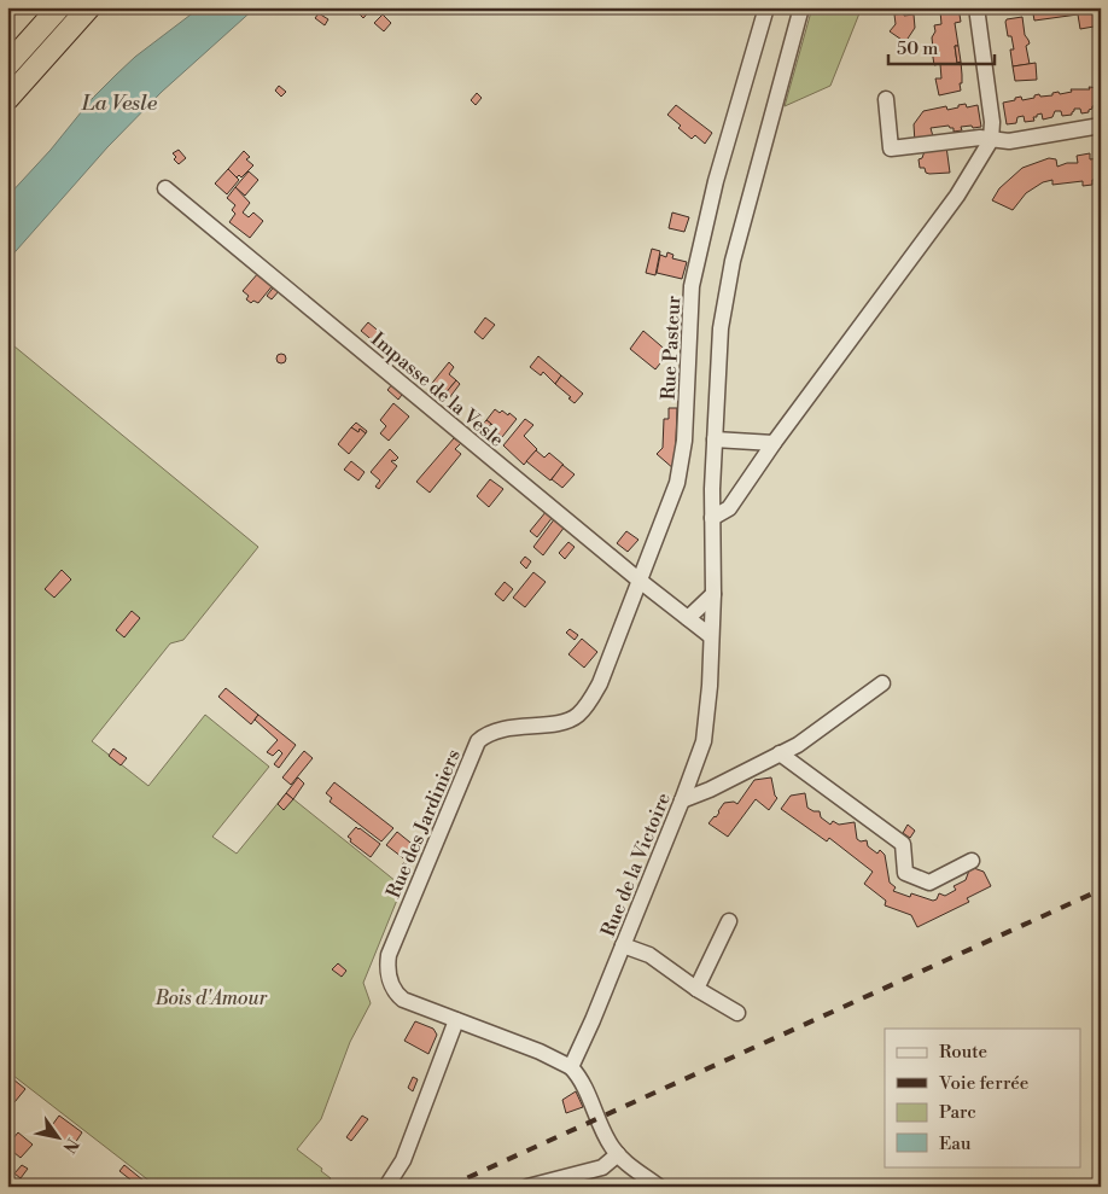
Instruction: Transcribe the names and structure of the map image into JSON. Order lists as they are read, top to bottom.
{
  "streets": {
    "street": [
      "Rue Pasteur",
      "Impasse de la Vesle",
      "Rue des Jardiniers",
      "Rue de la Victoire"
    ]
  },
  "crossings": [
    ["Rue Pasteur", "Impasse de la Vesle"],
    ["Rue Pasteur", "Rue des Jardiniers"],
    ["Impasse de la Vesle", "Rue de la Victoire"],
    ["Rue des Jardiniers", "Rue de la Victoire"]
  ],
  "water": ["La Vesle"],
  "parks": ["Bois d'Amour"],
  "legend": [
    "Route",
    "Voie ferrée",
    "Parc",
    "Eau"
  ],
  "scale_bar": "50 m",
  "north": "bottom right"
}
